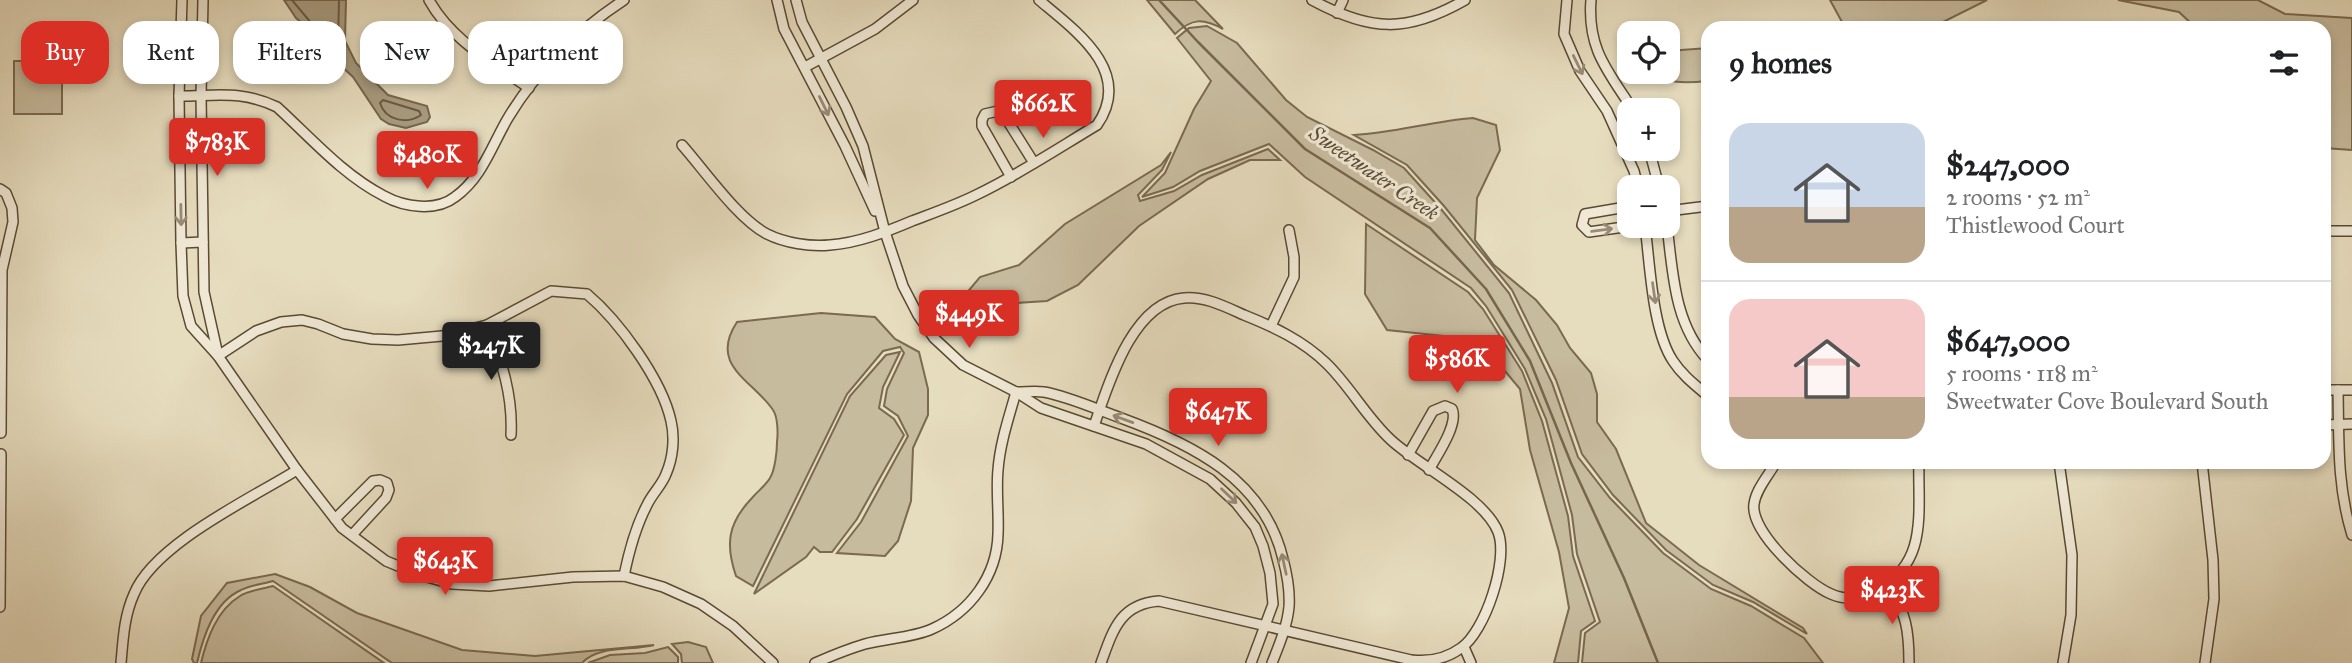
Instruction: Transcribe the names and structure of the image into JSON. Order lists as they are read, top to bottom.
{
  "water": ["Sweetwater Creek"],
  "page": {
    "map_buttons": ["+", "−"],
    "chip": [
      "Buy",
      "Rent",
      "Filters",
      "New",
      "Apartment"
    ],
    "heading": "9 homes",
    "price": [
      "$662K",
      "$783K",
      "$480K",
      "$449K",
      "$247K",
      "$586K",
      "$647K",
      "$643K",
      "$423K"
    ],
    "list": [
      {
        "name": "$247,000",
        "note": "2 rooms · 52 m² · Thistlewood Court"
      },
      {
        "name": "$647,000",
        "note": "5 rooms · 118 m² · Sweetwater Cove Boulevard South"
      }
    ]
  }
}
